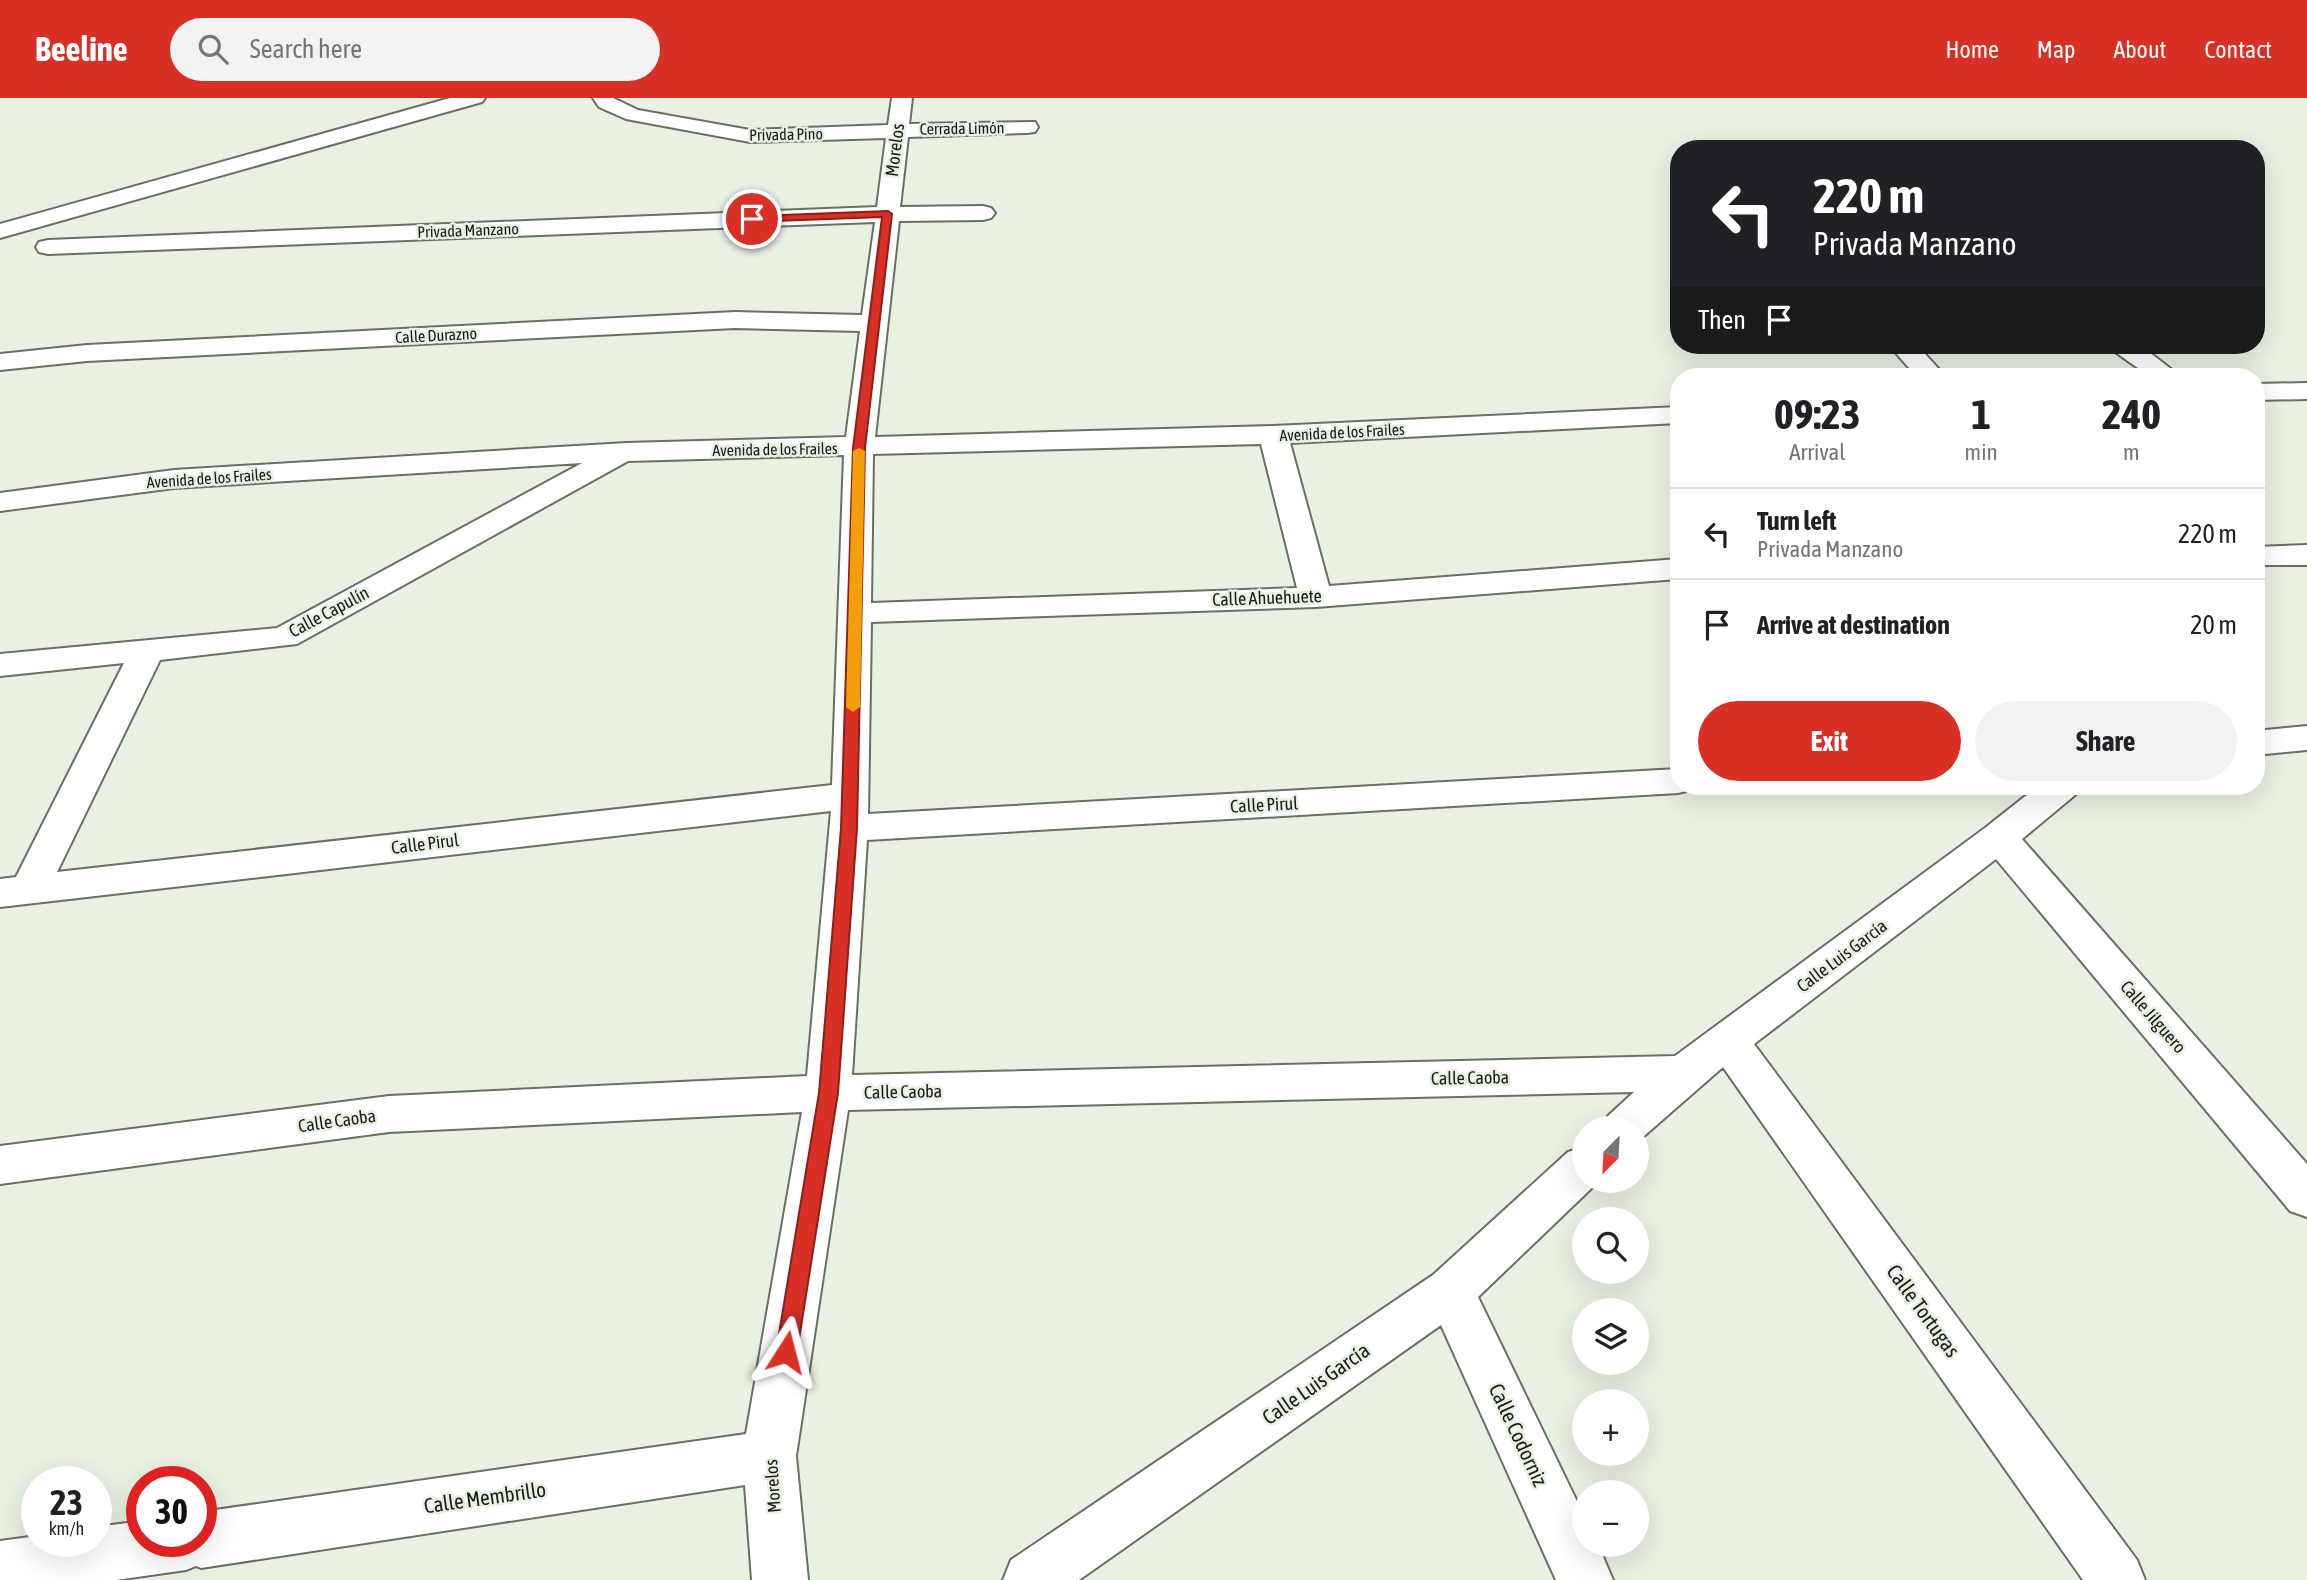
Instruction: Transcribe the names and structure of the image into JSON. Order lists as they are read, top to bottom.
{
  "streets": {
    "street": [
      "Cerrada Limón",
      "Privada Pino",
      "Morelos",
      "Privada Manzano",
      "Calle Durazno",
      "Avenida de los Frailes",
      "Calle Ahuehuete",
      "Calle Capulín",
      "Calle Pirul",
      "Calle Luis García",
      "Calle Jilguero",
      "Calle Caoba",
      "Calle Tortugas",
      "Calle Codorniz",
      "Calle Membrillo"
    ]
  },
  "crossings": [
    ["Cerrada Limón", "Privada Pino"],
    ["Cerrada Limón", "Morelos"],
    ["Privada Pino", "Morelos"],
    ["Morelos", "Privada Manzano"],
    ["Morelos", "Calle Durazno"],
    ["Morelos", "Avenida de los Frailes"],
    ["Morelos", "Calle Ahuehuete"],
    ["Morelos", "Calle Pirul"],
    ["Morelos", "Calle Caoba"],
    ["Morelos", "Calle Membrillo"],
    ["Avenida de los Frailes", "Calle Capulín"],
    ["Calle Luis García", "Calle Jilguero"],
    ["Calle Luis García", "Calle Caoba"],
    ["Calle Luis García", "Calle Tortugas"],
    ["Calle Luis García", "Calle Codorniz"]
  ],
  "north": "bottom left",
  "page": {
    "header": "Beeline",
    "search": "Search here",
    "nav": [
      "Home",
      "Map",
      "About",
      "Contact"
    ],
    "turn": ["220 m", "Privada Manzano"],
    "then": "Then",
    "eta": [
      "09:23",
      "Arrival",
      "1",
      "min",
      "240",
      "m"
    ],
    "list": [
      {
        "name": "Turn left",
        "note": "Privada Manzano",
        "value": "220 m"
      },
      {
        "name": "Arrive at destination",
        "value": "20 m"
      }
    ],
    "buttons": ["Exit", "Share"],
    "map_buttons": ["+", "−"],
    "speed": "23 km/h",
    "limit": "30"
  }
}
